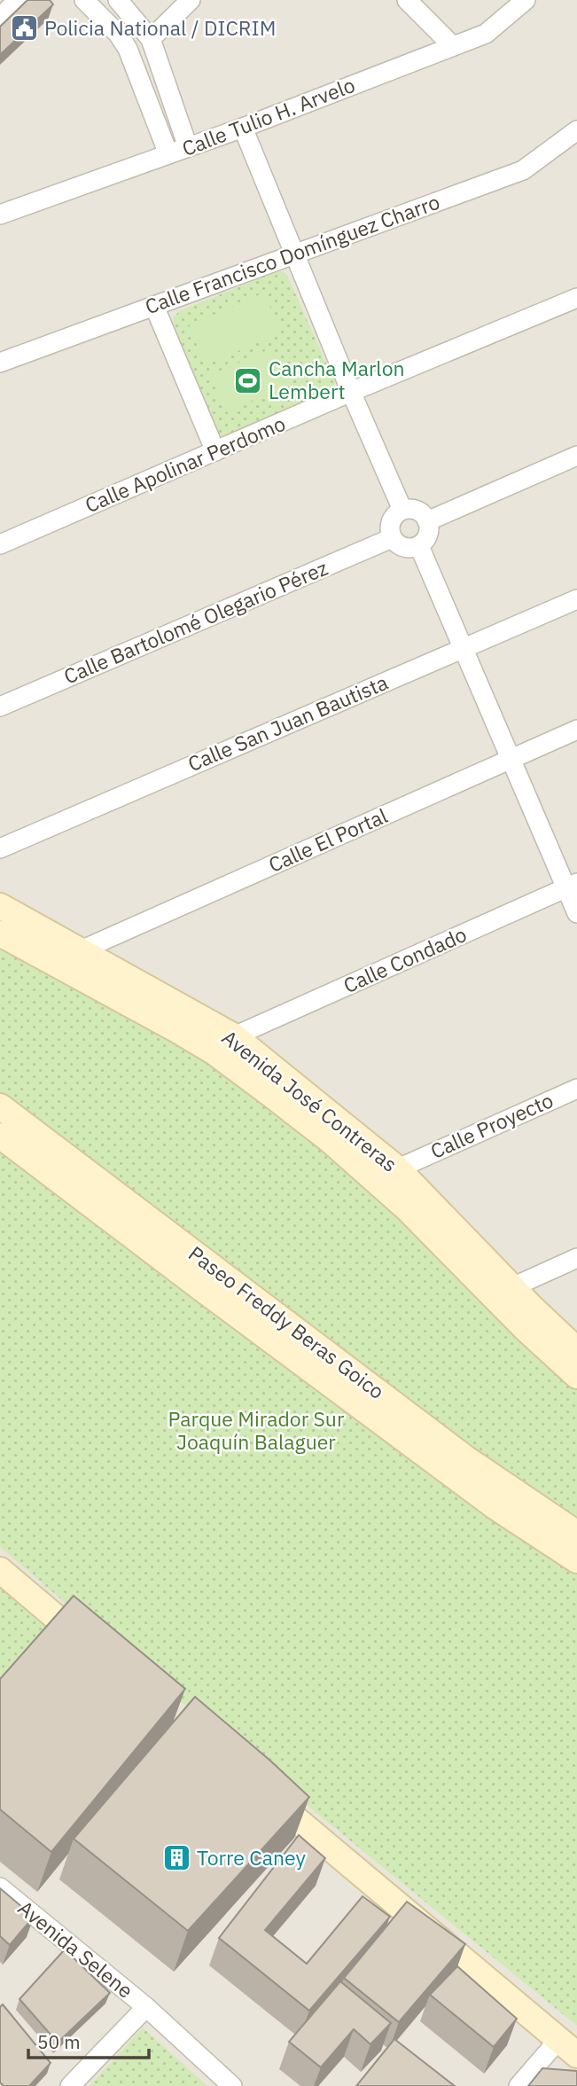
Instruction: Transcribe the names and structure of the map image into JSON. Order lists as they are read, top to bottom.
{
  "streets": {
    "main road": ["Avenida José Contreras", "Paseo Freddy Beras Goico"],
    "street": [
      "Calle Tulio H. Arvelo",
      "Calle Francisco Domínguez Charro",
      "Calle Apolinar Perdomo",
      "Calle Bartolomé Olegario Pérez",
      "Calle San Juan Bautista",
      "Calle El Portal",
      "Calle Condado",
      "Calle Proyecto",
      "Avenida Selene"
    ]
  },
  "crossings": [
    ["Calle El Portal", "Avenida José Contreras"],
    ["Calle Condado", "Avenida José Contreras"],
    ["Avenida José Contreras", "Calle Proyecto"]
  ],
  "parks": ["Parque Mirador Sur Joaquín Balaguer"],
  "places": {
    "public building": ["Policia National / DICRIM"],
    "sports": ["Cancha Marlon Lembert"],
    "building": ["Torre Caney"]
  },
  "scale_bar": "50 m"
}
